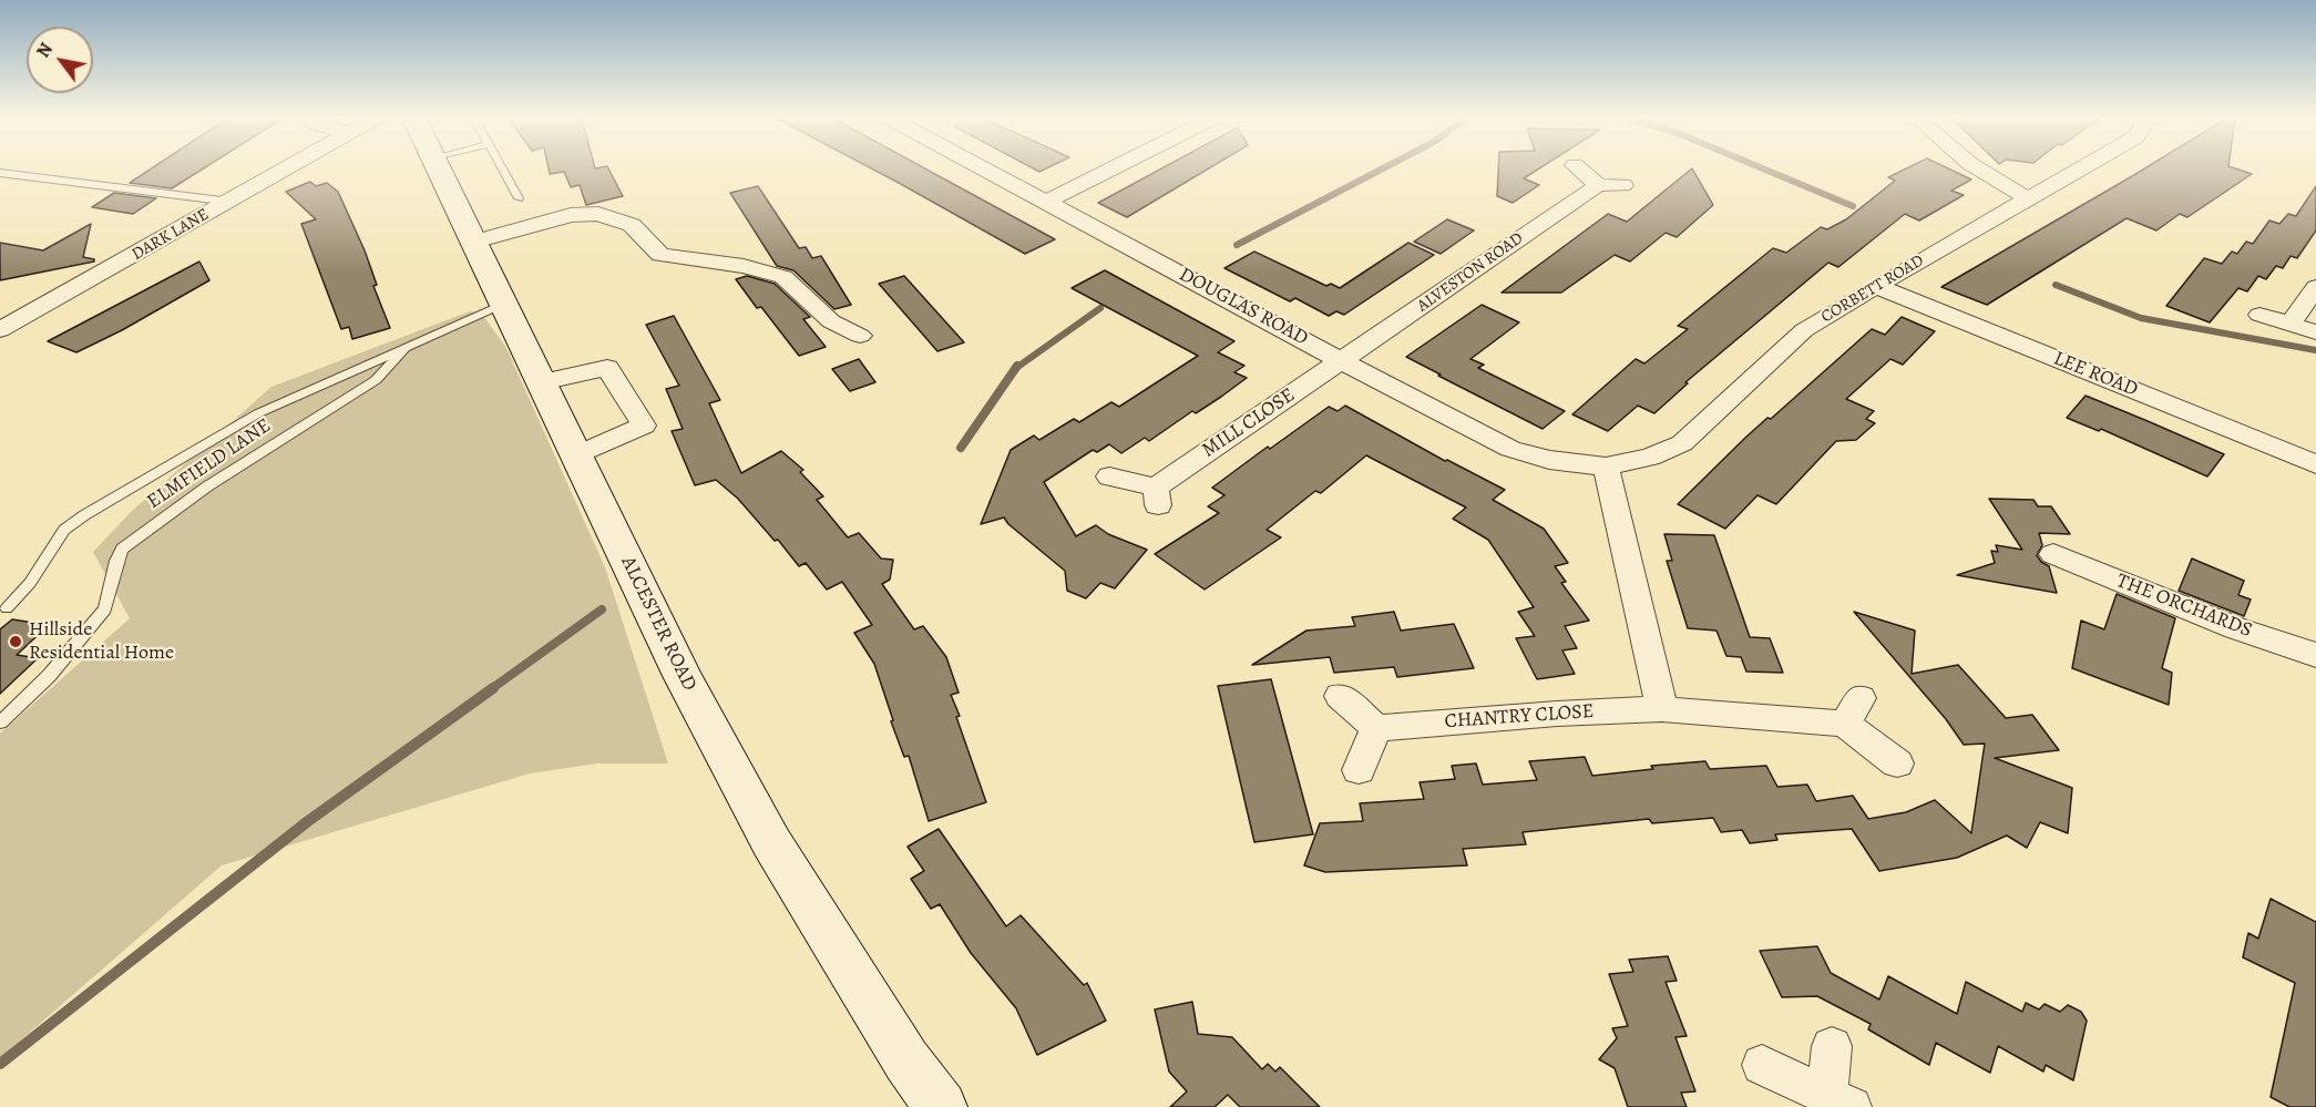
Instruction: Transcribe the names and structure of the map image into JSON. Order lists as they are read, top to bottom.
{
  "streets": {
    "street": [
      "DARK LANE",
      "ALVESTON ROAD",
      "CORBETT ROAD",
      "DOUGLAS ROAD",
      "LEE ROAD",
      "MILL CLOSE",
      "THE ORCHARDS",
      "ALCESTER ROAD",
      "CHANTRY CLOSE"
    ],
    "lane": ["ELMFIELD LANE"]
  },
  "crossings": [
    ["ALVESTON ROAD", "DOUGLAS ROAD"],
    ["ALVESTON ROAD", "MILL CLOSE"],
    ["CORBETT ROAD", "DOUGLAS ROAD"],
    ["CORBETT ROAD", "LEE ROAD"],
    ["DOUGLAS ROAD", "MILL CLOSE"],
    ["ELMFIELD LANE", "ALCESTER ROAD"]
  ],
  "places": ["Hillside Residential Home"],
  "north": "top left"
}
